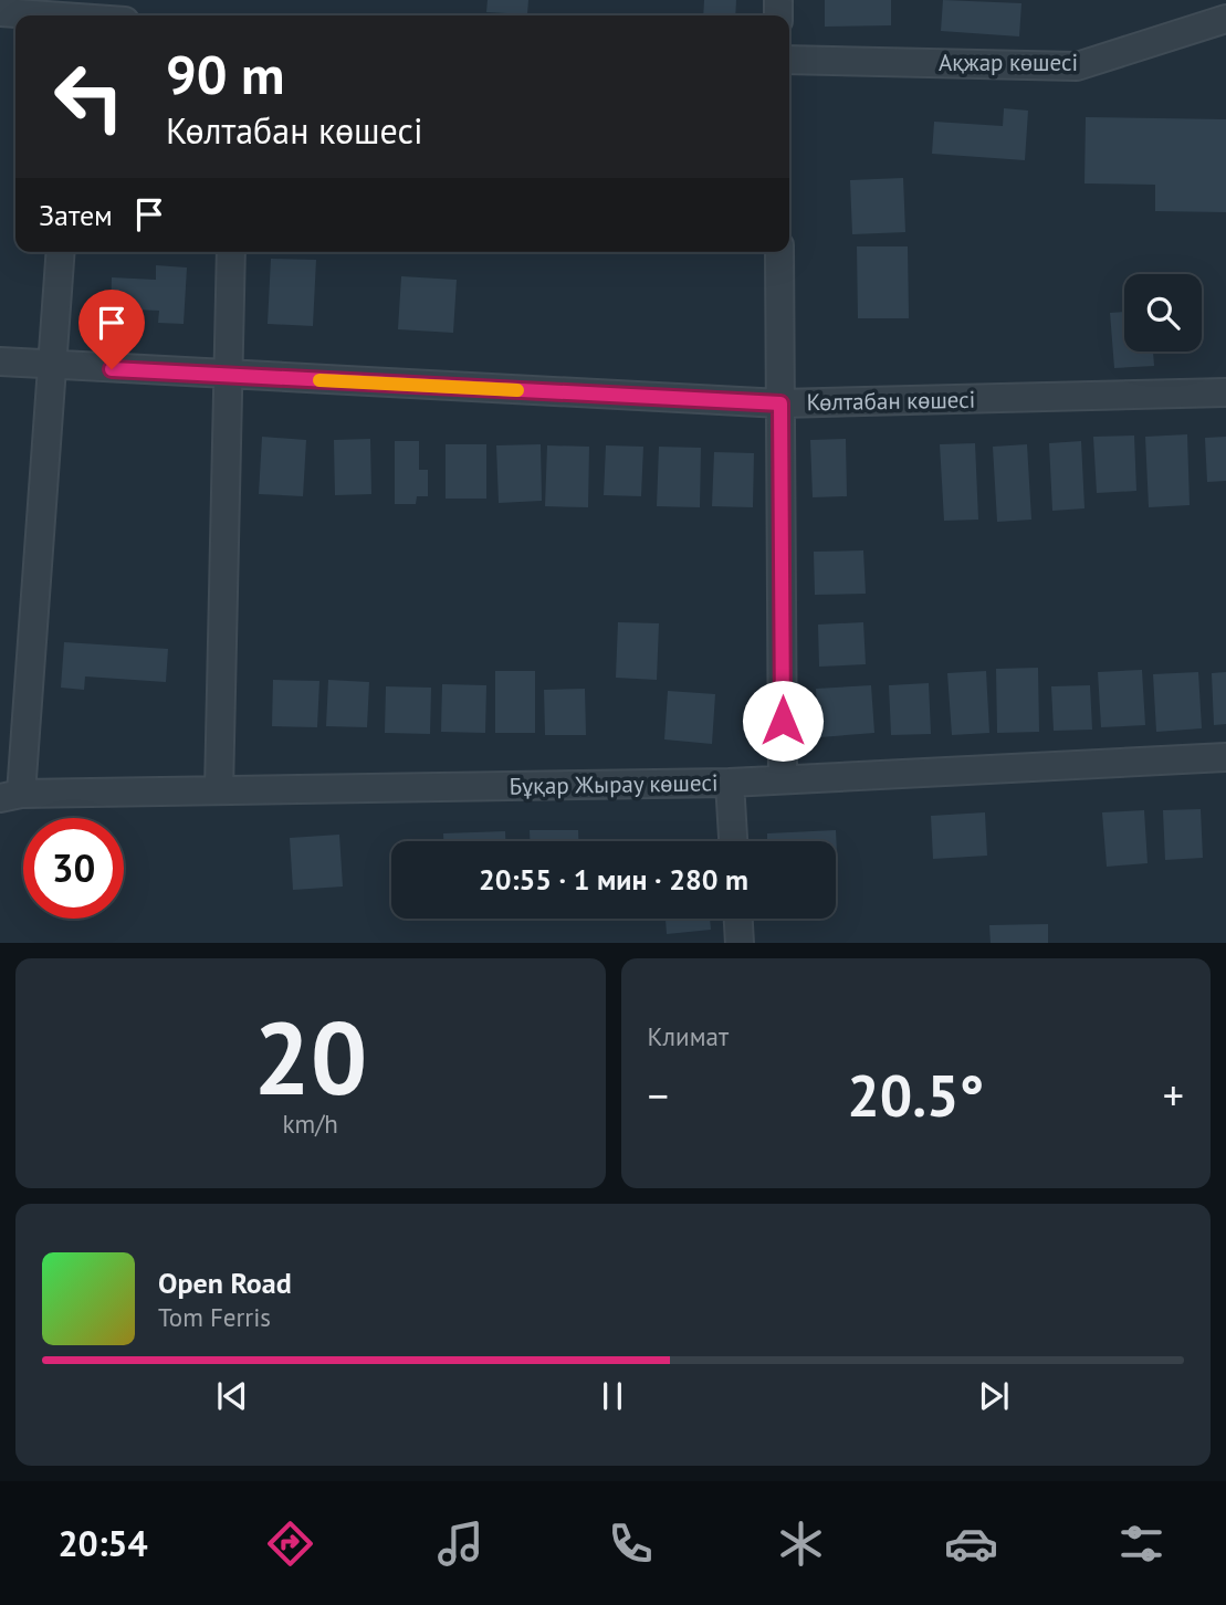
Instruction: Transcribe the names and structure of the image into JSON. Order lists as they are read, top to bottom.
{
  "streets": {
    "street": ["Ақжар көшесі", "Көлтабан көшесі", "Бұқар Жырау көшесі"]
  },
  "page": {
    "turn": ["90 m", "Көлтабан көшесі"],
    "then": "Затем",
    "limit": "30",
    "trip": "20:55 · 1 мин · 280 m",
    "tile": [
      ["20", "km/h"],
      "Климат"
    ],
    "heat": ["−", "20.5°", "+"],
    "song": ["Open Road", "Tom Ferris"],
    "tabs": "20:54"
  }
}
